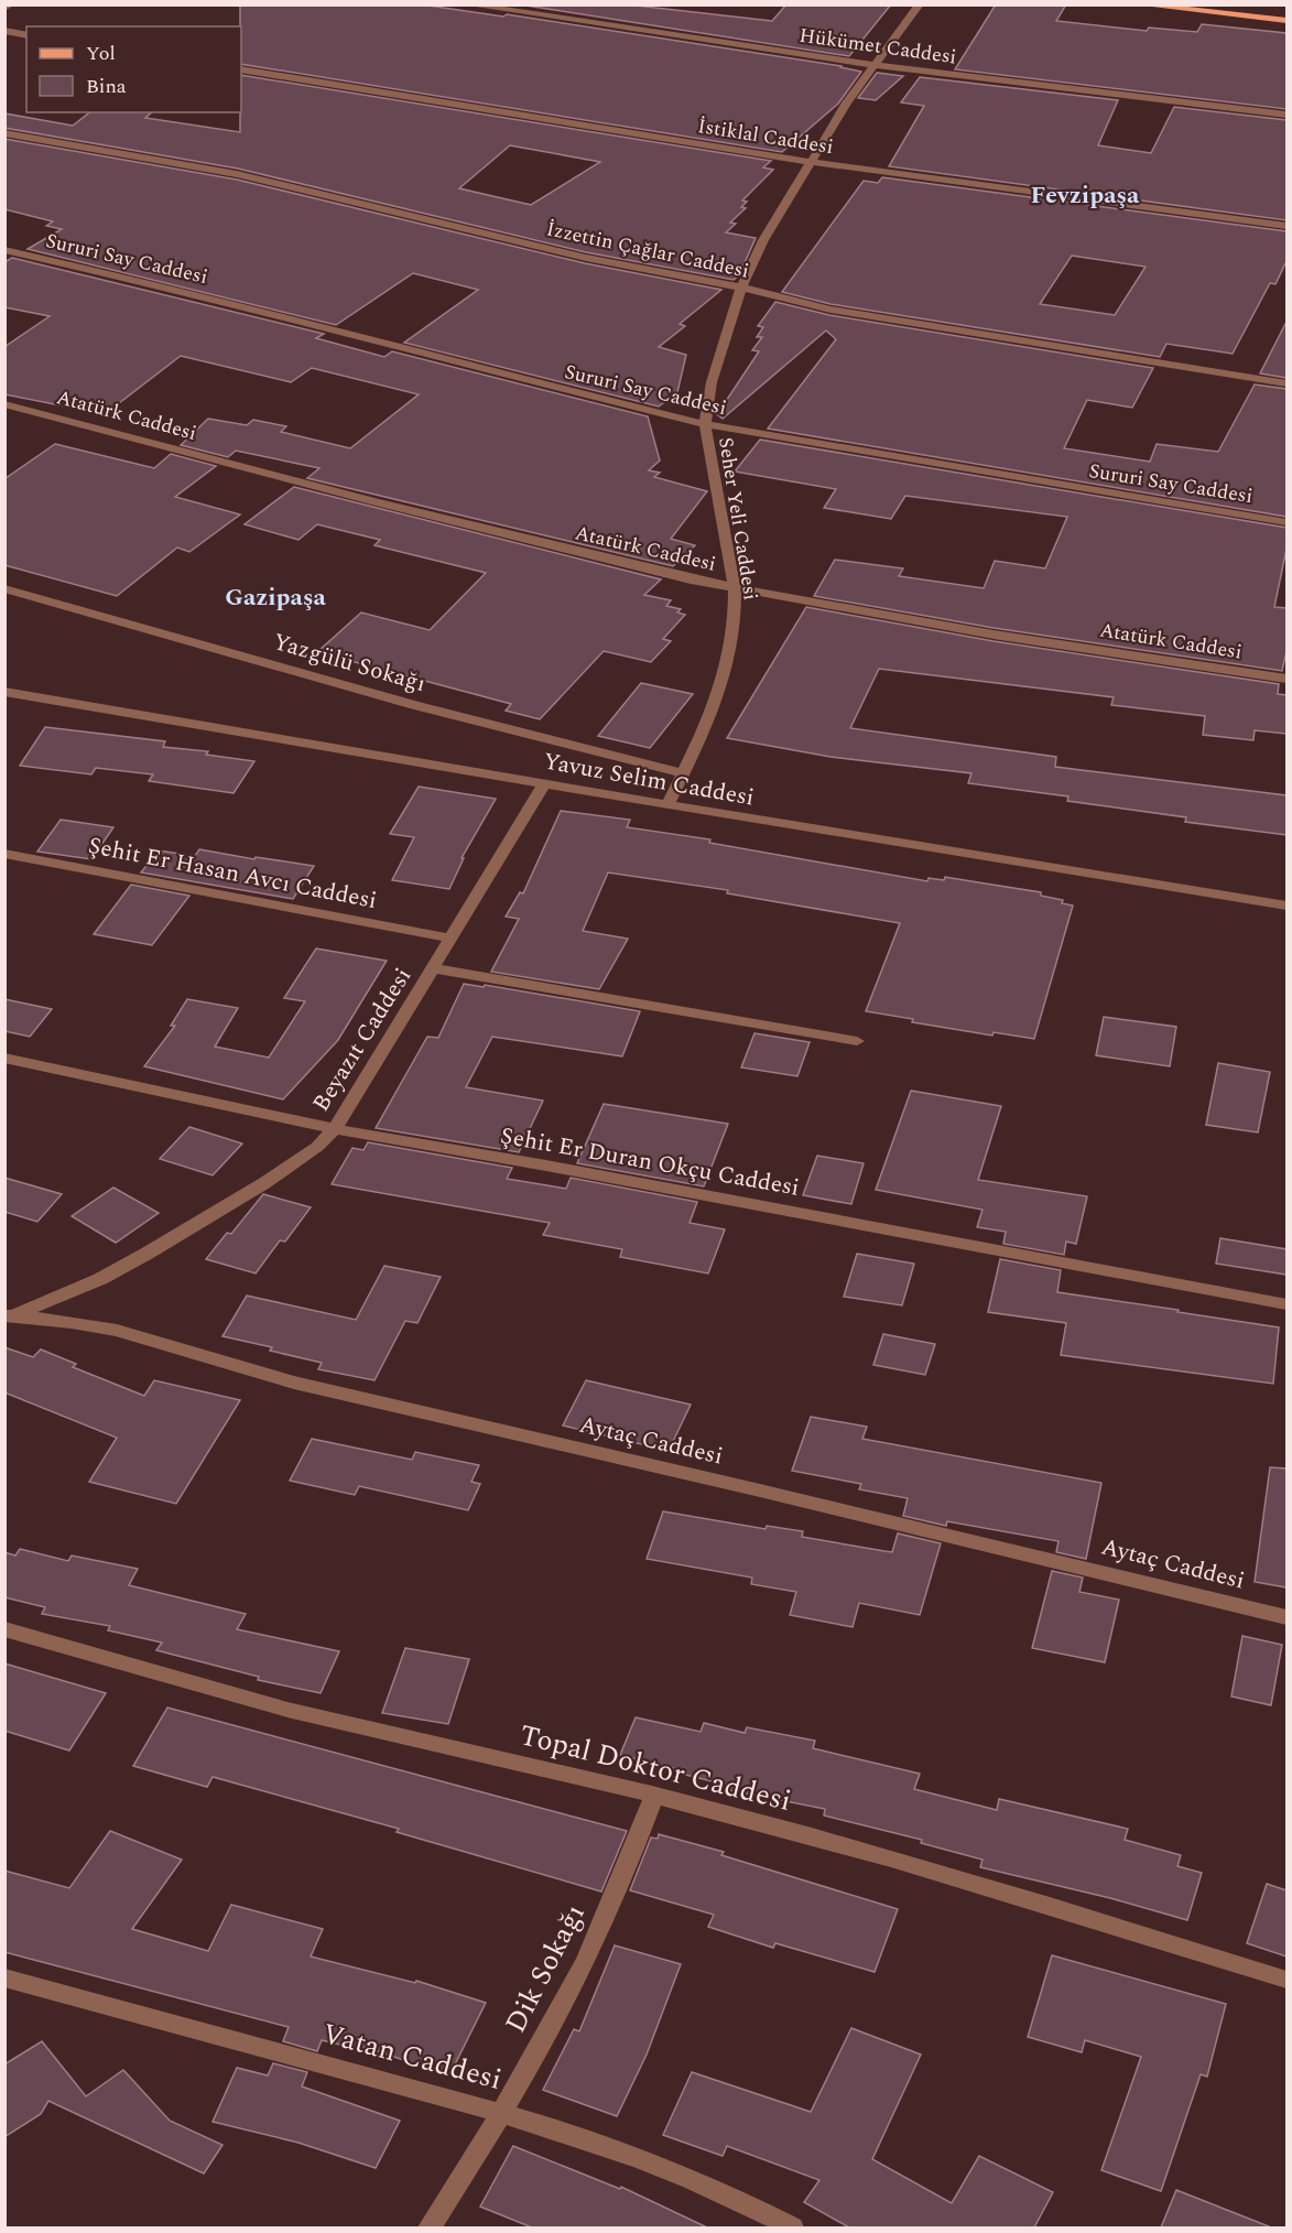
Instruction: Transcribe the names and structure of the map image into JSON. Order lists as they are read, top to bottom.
{
  "streets": {
    "street": [
      "Hükümet Caddesi",
      "İstiklal Caddesi",
      "İzzettin Çağlar Caddesi",
      "Sururi Say Caddesi",
      "Atatürk Caddesi",
      "Seher Yeli Caddesi",
      "Yazgülü Sokağı",
      "Yavuz Selim Caddesi",
      "Şehit Er Hasan Avcı Caddesi",
      "Beyazıt Caddesi",
      "Şehit Er Duran Okçu Caddesi",
      "Aytaç Caddesi",
      "Topal Doktor Caddesi",
      "Dik Sokağı",
      "Vatan Caddesi"
    ]
  },
  "crossings": [
    ["Hükümet Caddesi", "Seher Yeli Caddesi"],
    ["İstiklal Caddesi", "Seher Yeli Caddesi"],
    ["İzzettin Çağlar Caddesi", "Seher Yeli Caddesi"],
    ["Sururi Say Caddesi", "Seher Yeli Caddesi"],
    ["Atatürk Caddesi", "Seher Yeli Caddesi"],
    ["Seher Yeli Caddesi", "Yazgülü Sokağı"],
    ["Seher Yeli Caddesi", "Yavuz Selim Caddesi"],
    ["Yavuz Selim Caddesi", "Beyazıt Caddesi"],
    ["Şehit Er Hasan Avcı Caddesi", "Beyazıt Caddesi"],
    ["Beyazıt Caddesi", "Şehit Er Duran Okçu Caddesi"],
    ["Beyazıt Caddesi", "Aytaç Caddesi"],
    ["Topal Doktor Caddesi", "Dik Sokağı"],
    ["Dik Sokağı", "Vatan Caddesi"]
  ],
  "districts": ["Fevzipaşa", "Gazipaşa"],
  "legend": ["Yol", "Bina"]
}
